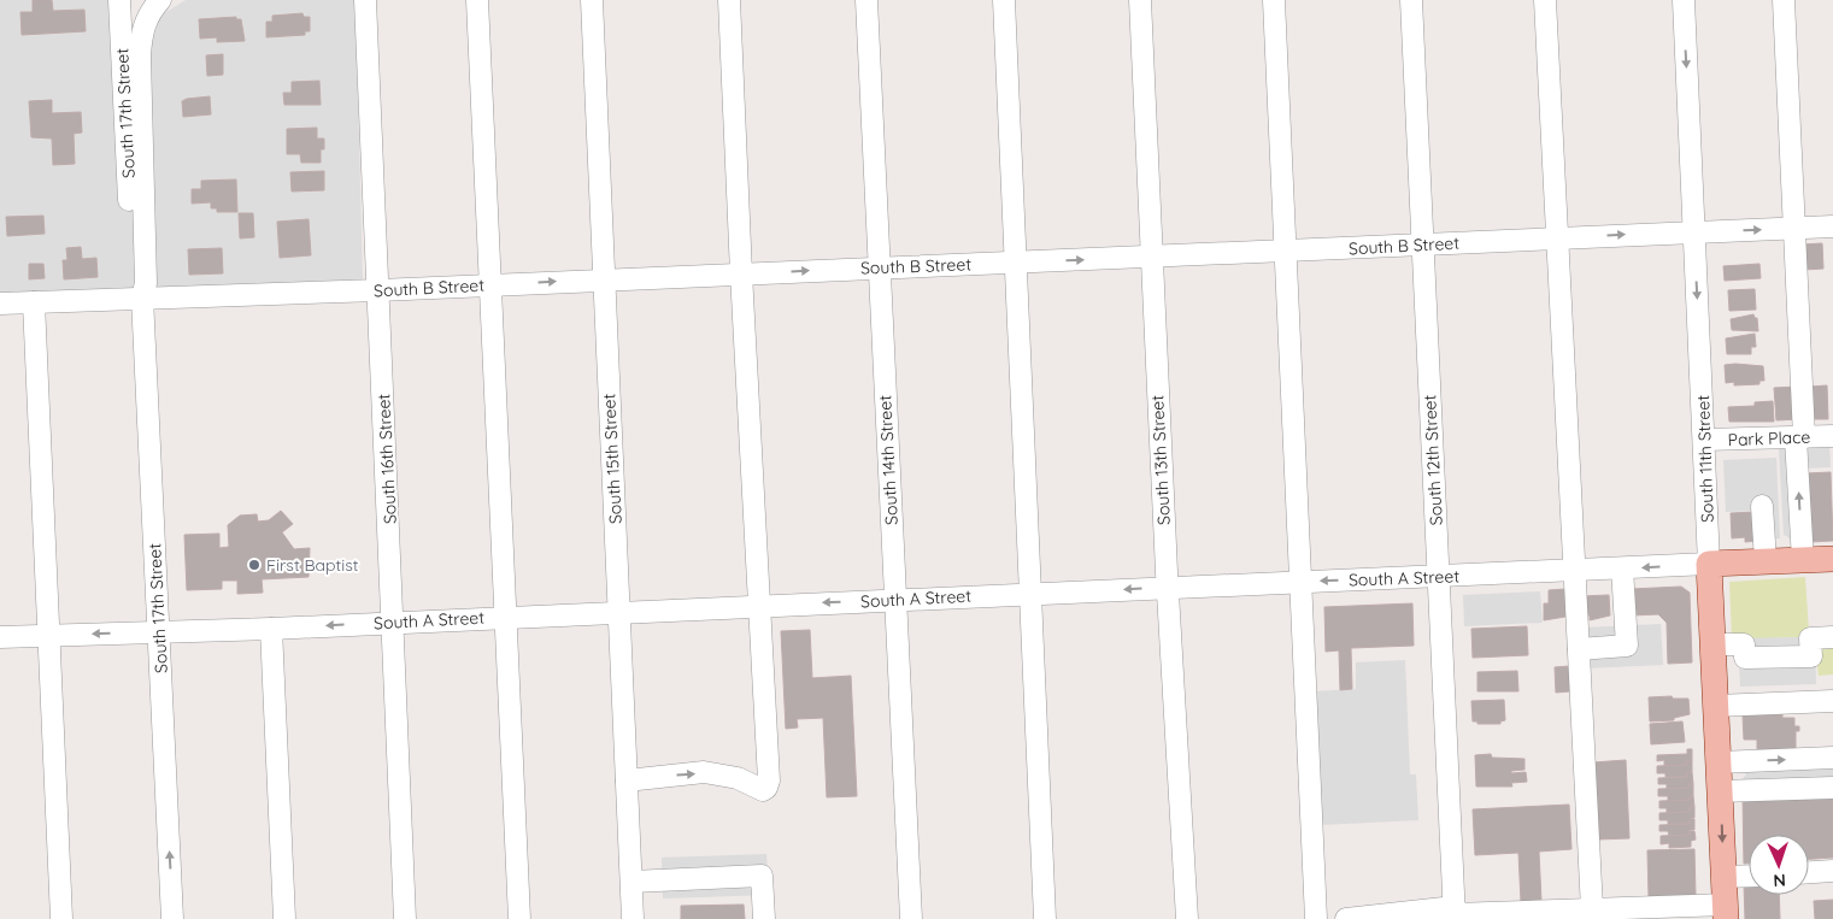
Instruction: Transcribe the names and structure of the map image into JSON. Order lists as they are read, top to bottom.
{
  "streets": {
    "main road": ["South 11th Street", "South A Street"],
    "street": [
      "South 17th Street",
      "South B Street",
      "Park Place",
      "South 16th Street",
      "South 15th Street",
      "South 14th Street",
      "South 13th Street",
      "South 12th Street"
    ]
  },
  "crossings": [
    ["South 17th Street", "South B Street"],
    ["South 17th Street", "South A Street"],
    ["South B Street", "South 16th Street"],
    ["South B Street", "South 15th Street"],
    ["South B Street", "South 11th Street"],
    ["South B Street", "South 14th Street"],
    ["South B Street", "South 13th Street"],
    ["South B Street", "South 12th Street"],
    ["Park Place", "South 11th Street"],
    ["South 16th Street", "South A Street"],
    ["South 15th Street", "South A Street"],
    ["South 11th Street", "South A Street"],
    ["South 14th Street", "South A Street"],
    ["South 13th Street", "South A Street"],
    ["South 12th Street", "South A Street"]
  ],
  "one_way": ["South A Street"],
  "places": ["First Baptist"],
  "north": "bottom"
}
